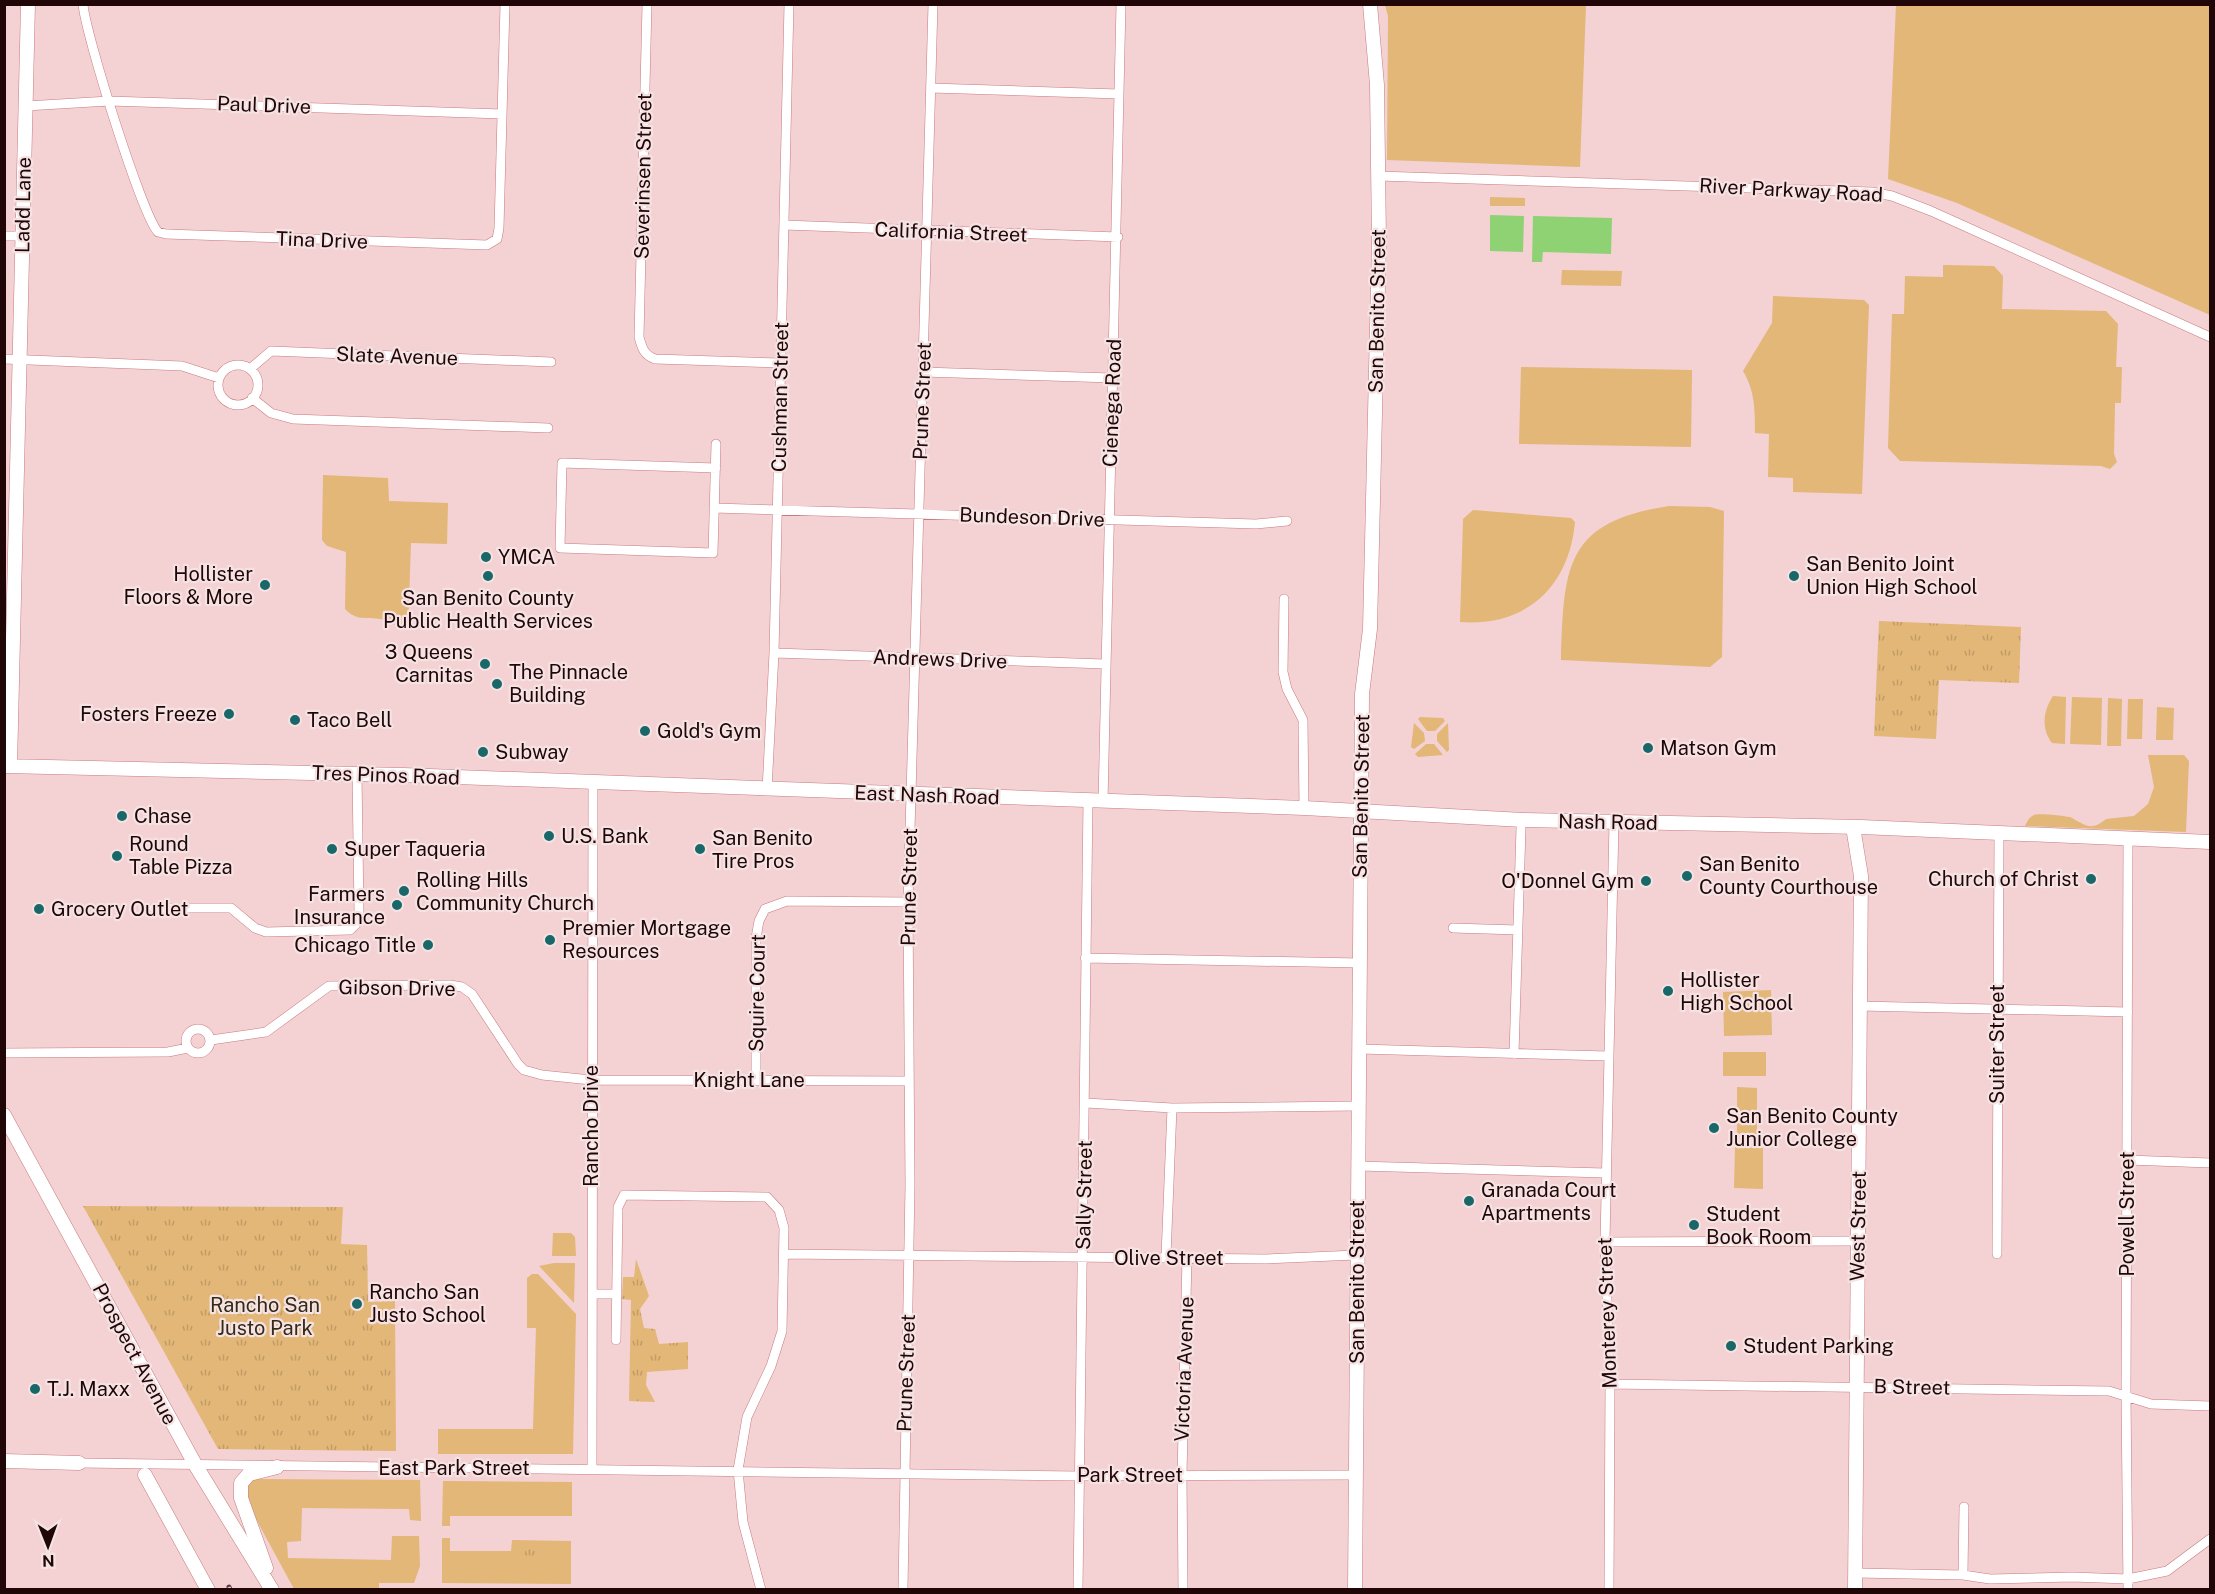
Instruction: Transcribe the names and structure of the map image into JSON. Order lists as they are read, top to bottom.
{
  "streets": {
    "street": [
      "Paul Drive",
      "Severinsen Street",
      "River Parkway Road",
      "Ladd Lane",
      "California Street",
      "Tina Drive",
      "San Benito Street",
      "Slate Avenue",
      "Cushman Street",
      "Prune Street",
      "Cienega Road",
      "Bundeson Drive",
      "Andrews Drive",
      "Tres Pinos Road",
      "East Nash Road",
      "Nash Road",
      "Gibson Drive",
      "Squire Court",
      "Suiter Street",
      "Knight Lane",
      "Rancho Drive",
      "Sally Street",
      "Powell Street",
      "West Street",
      "Olive Street",
      "Monterey Street",
      "Prospect Avenue",
      "Victoria Avenue",
      "B Street",
      "East Park Street",
      "Park Street"
    ]
  },
  "crossings": [
    ["Paul Drive", "Ladd Lane"],
    ["Paul Drive", "Tina Drive"],
    ["Severinsen Street", "Cushman Street"],
    ["River Parkway Road", "San Benito Street"],
    ["Ladd Lane", "Tres Pinos Road"],
    ["California Street", "Cushman Street"],
    ["California Street", "Prune Street"],
    ["California Street", "Cienega Road"],
    ["San Benito Street", "Nash Road"],
    ["San Benito Street", "Olive Street"],
    ["San Benito Street", "Park Street"],
    ["Cushman Street", "Bundeson Drive"],
    ["Cushman Street", "Andrews Drive"],
    ["Cushman Street", "Tres Pinos Road"],
    ["Cushman Street", "East Nash Road"],
    ["Prune Street", "Bundeson Drive"],
    ["Prune Street", "Andrews Drive"],
    ["Prune Street", "East Nash Road"],
    ["Prune Street", "Squire Court"],
    ["Prune Street", "Knight Lane"],
    ["Prune Street", "Olive Street"],
    ["Prune Street", "East Park Street"],
    ["Prune Street", "Park Street"],
    ["Cienega Road", "Bundeson Drive"],
    ["Cienega Road", "Andrews Drive"],
    ["Cienega Road", "Nash Road"],
    ["Tres Pinos Road", "East Nash Road"],
    ["Tres Pinos Road", "Rancho Drive"],
    ["East Nash Road", "Nash Road"],
    ["East Nash Road", "Sally Street"],
    ["Nash Road", "Suiter Street"],
    ["Nash Road", "Sally Street"],
    ["Nash Road", "Powell Street"],
    ["Nash Road", "West Street"],
    ["Nash Road", "Monterey Street"],
    ["Gibson Drive", "Knight Lane"],
    ["Gibson Drive", "Rancho Drive"],
    ["Squire Court", "Knight Lane"],
    ["Knight Lane", "Rancho Drive"],
    ["Rancho Drive", "East Park Street"],
    ["Sally Street", "Olive Street"],
    ["Sally Street", "Park Street"],
    ["Powell Street", "B Street"],
    ["West Street", "B Street"],
    ["Olive Street", "Victoria Avenue"],
    ["Monterey Street", "B Street"],
    ["Prospect Avenue", "East Park Street"],
    ["Victoria Avenue", "Park Street"],
    ["East Park Street", "Park Street"]
  ],
  "parks": ["Rancho San Justo Park"],
  "places": [
    "YMCA",
    "San Benito County Public Health Services",
    "San Benito Joint Union High School",
    "Hollister Floors & More",
    "3 Queens Carnitas",
    "The Pinnacle Building",
    "Fosters Freeze",
    "Taco Bell",
    "Gold's Gym",
    "Matson Gym",
    "Subway",
    "Chase",
    "U.S. Bank",
    "Super Taqueria",
    "San Benito Tire Pros",
    "Round Table Pizza",
    "San Benito County Courthouse",
    "Church of Christ",
    "O'Donnel Gym",
    "Rolling Hills Community Church",
    "Farmers Insurance",
    "Grocery Outlet",
    "Premier Mortgage Resources",
    "Chicago Title",
    "Hollister High School",
    "San Benito County Junior College",
    "Granada Court Apartments",
    "Student Book Room",
    "Rancho San Justo School",
    "Student Parking",
    "T.J. Maxx"
  ],
  "north": "bottom"
}
